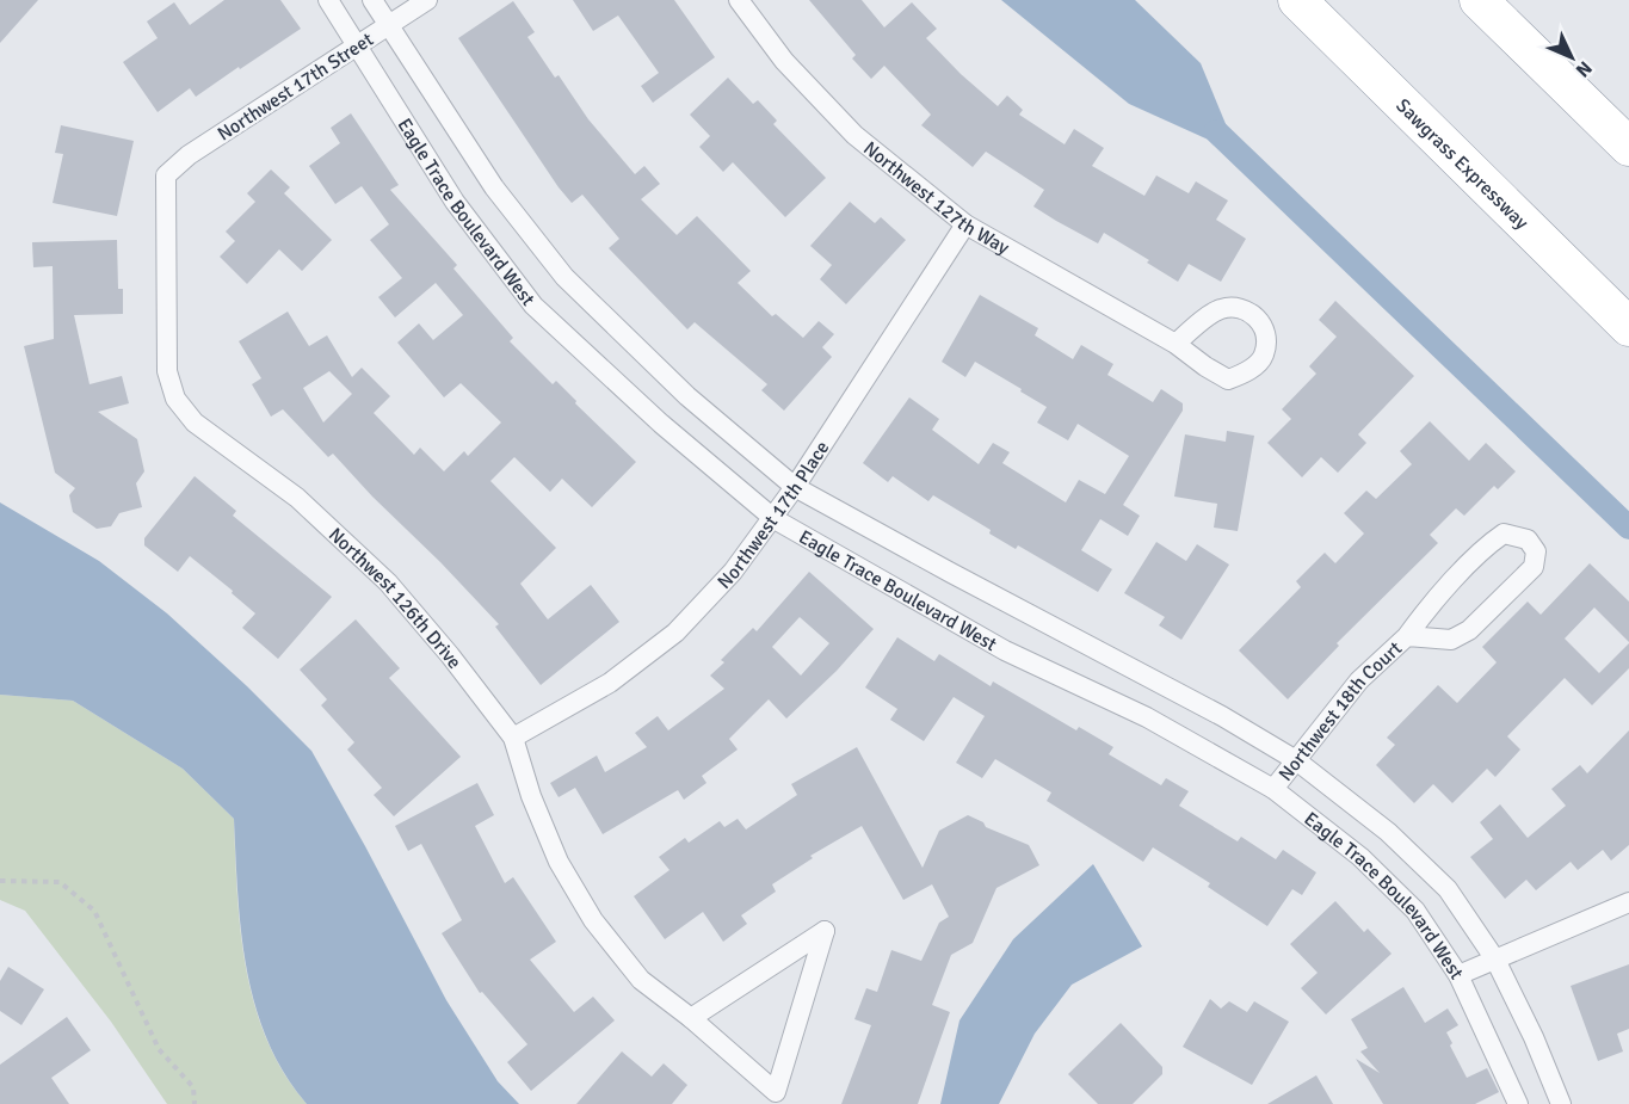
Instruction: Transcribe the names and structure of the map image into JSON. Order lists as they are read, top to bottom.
{
  "streets": {
    "highway": ["Sawgrass Expressway"],
    "street": [
      "Northwest 17th Street",
      "Northwest 127th Way",
      "Eagle Trace Boulevard West",
      "Northwest 17th Place",
      "Northwest 126th Drive",
      "Northwest 18th Court"
    ]
  },
  "crossings": [
    ["Northwest 17th Street", "Eagle Trace Boulevard West"],
    ["Northwest 17th Street", "Northwest 126th Drive"],
    ["Northwest 127th Way", "Northwest 17th Place"],
    ["Eagle Trace Boulevard West", "Northwest 17th Place"],
    ["Eagle Trace Boulevard West", "Northwest 18th Court"],
    ["Northwest 17th Place", "Northwest 126th Drive"]
  ],
  "north": "bottom right"
}
